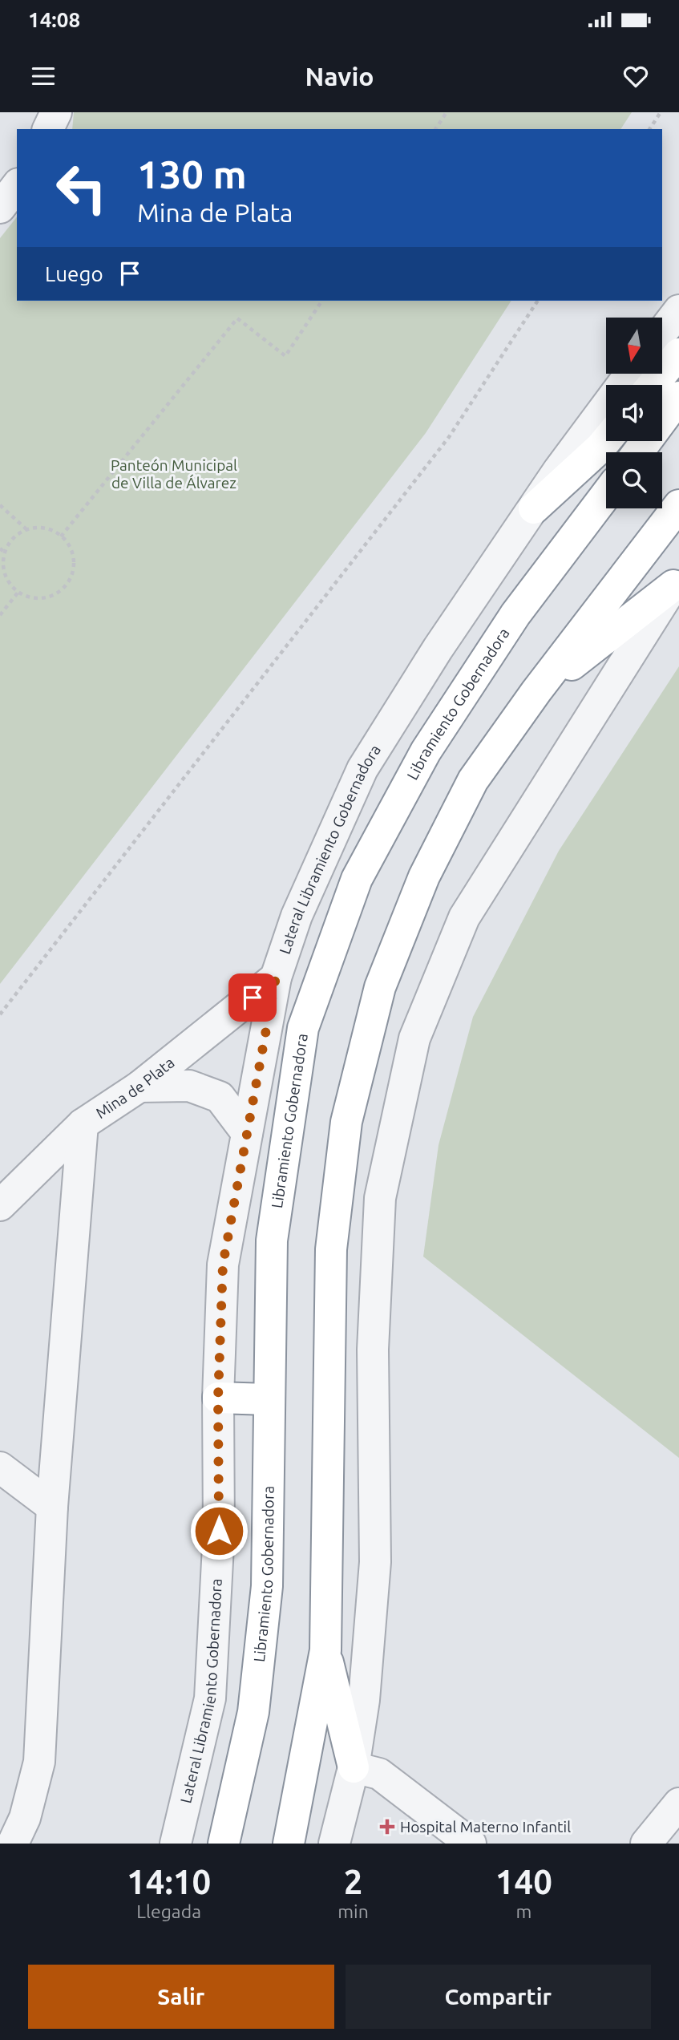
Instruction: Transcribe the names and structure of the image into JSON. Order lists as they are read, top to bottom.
{
  "streets": {
    "highway": ["Libramiento Gobernadora"],
    "street": ["Lateral Libramiento Gobernadora", "Mina de Plata"]
  },
  "crossings": [
    ["Lateral Libramiento Gobernadora", "Mina de Plata"]
  ],
  "parks": ["Panteón Municipal de Villa de Álvarez"],
  "places": {
    "health": ["Hospital Materno Infantil"]
  },
  "north": "bottom",
  "page": {
    "status": "14:08",
    "header": "Navio",
    "turn": ["130 m", "Mina de Plata"],
    "then": "Luego",
    "eta": [
      "14:10",
      "Llegada",
      "2",
      "min",
      "140",
      "m"
    ],
    "buttons": ["Salir", "Compartir"]
  }
}
